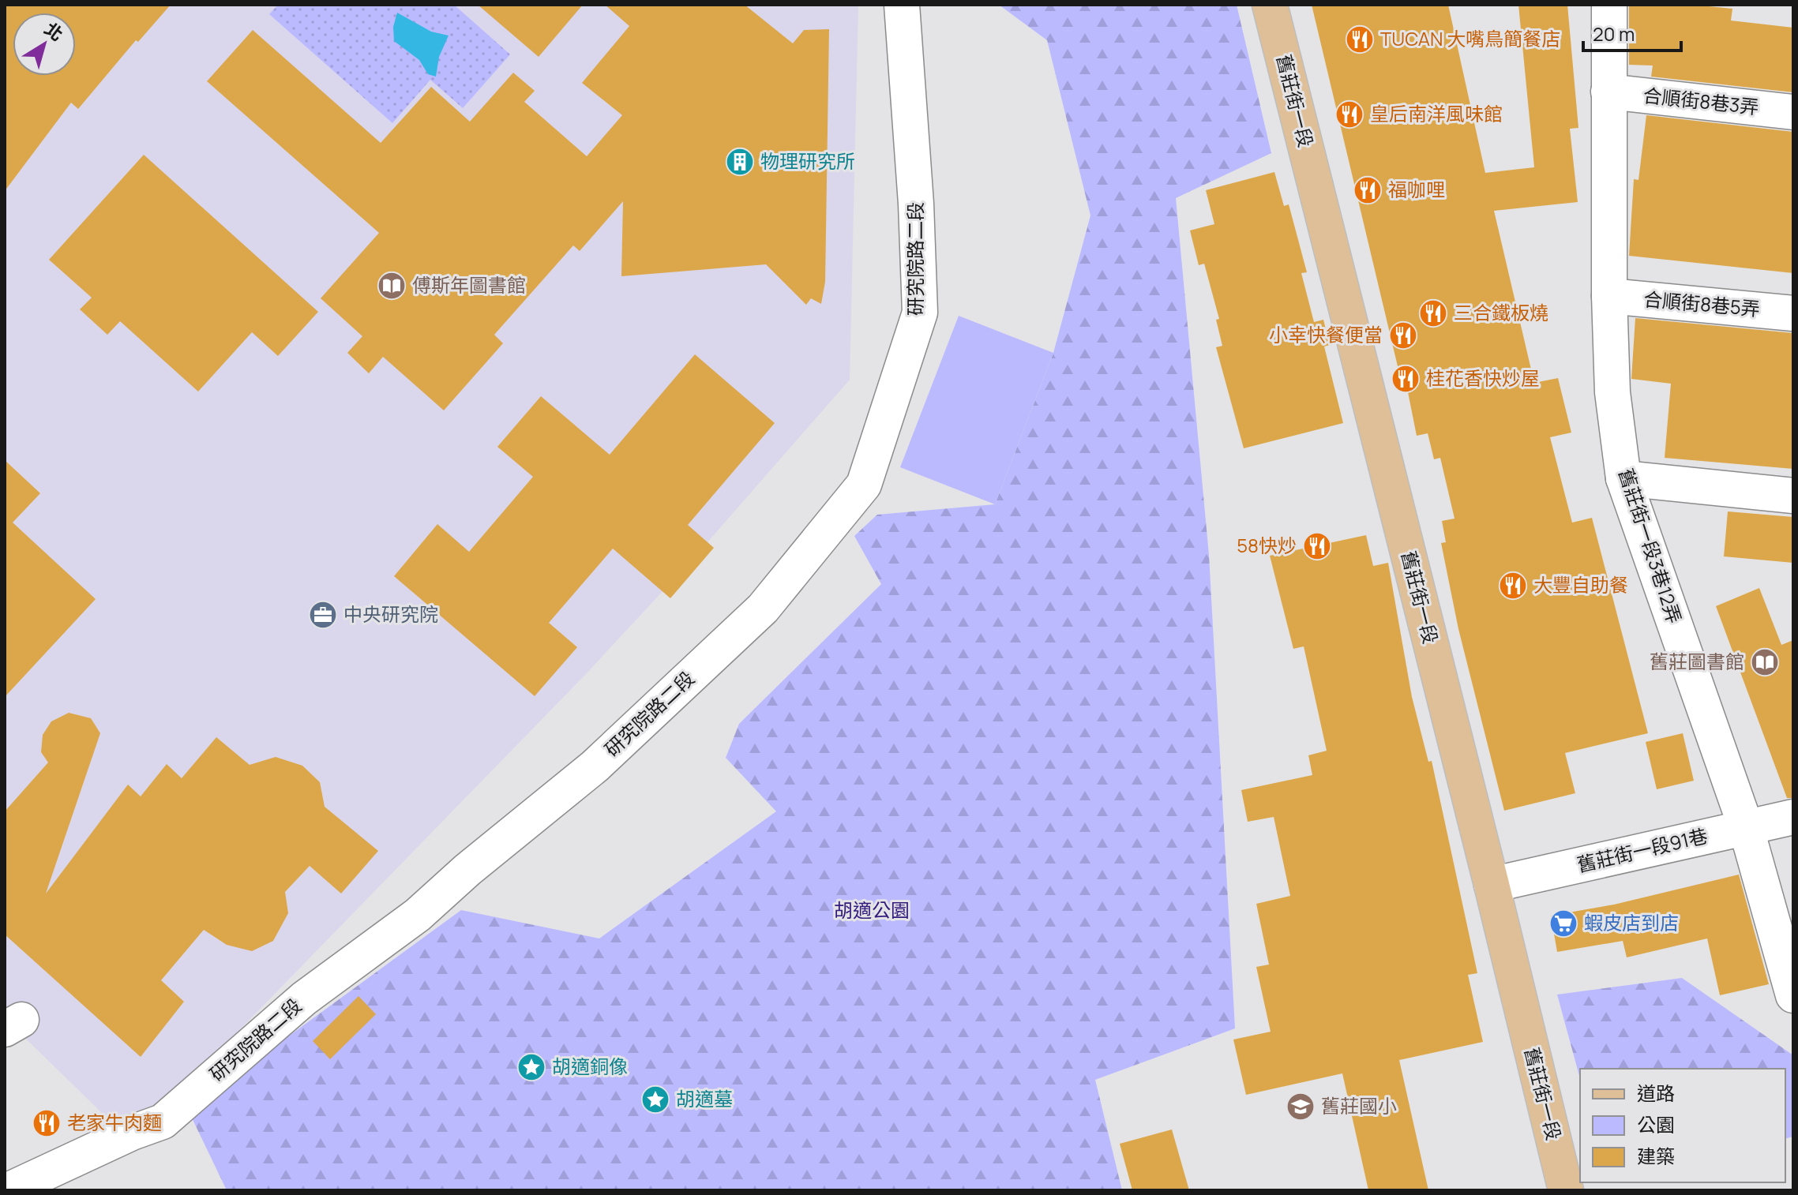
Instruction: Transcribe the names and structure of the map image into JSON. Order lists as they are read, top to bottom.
{
  "streets": {
    "main road": ["舊莊街一段"],
    "street": [
      "合順街8巷3弄",
      "研究院路二段",
      "合順街8巷5弄",
      "舊莊街一段3巷12弄",
      "舊莊街一段91巷"
    ]
  },
  "crossings": [
    ["舊莊街一段", "舊莊街一段91巷"],
    ["合順街8巷3弄", "舊莊街一段3巷12弄"],
    ["合順街8巷5弄", "舊莊街一段3巷12弄"],
    ["舊莊街一段3巷12弄", "舊莊街一段91巷"]
  ],
  "parks": ["胡適公園"],
  "places": {
    "restaurant": [
      "TUCAN 大嘴鳥簡餐店",
      "皇后南洋風味館",
      "福咖哩",
      "三合鐵板燒",
      "小幸快餐便當",
      "桂花香快炒屋",
      "58快炒",
      "大豐自助餐",
      "老家牛肉麵"
    ],
    "building": ["物理研究所"],
    "library": ["傅斯年圖書館", "舊莊圖書館"],
    "office": ["中央研究院"],
    "supermarket": ["蝦皮店到店"],
    "place": ["胡適銅像", "胡適墓"],
    "school or university": ["舊莊國小"]
  },
  "legend": ["道路", "公園", "建築"],
  "scale_bar": "20 m",
  "north": "top right"
}
